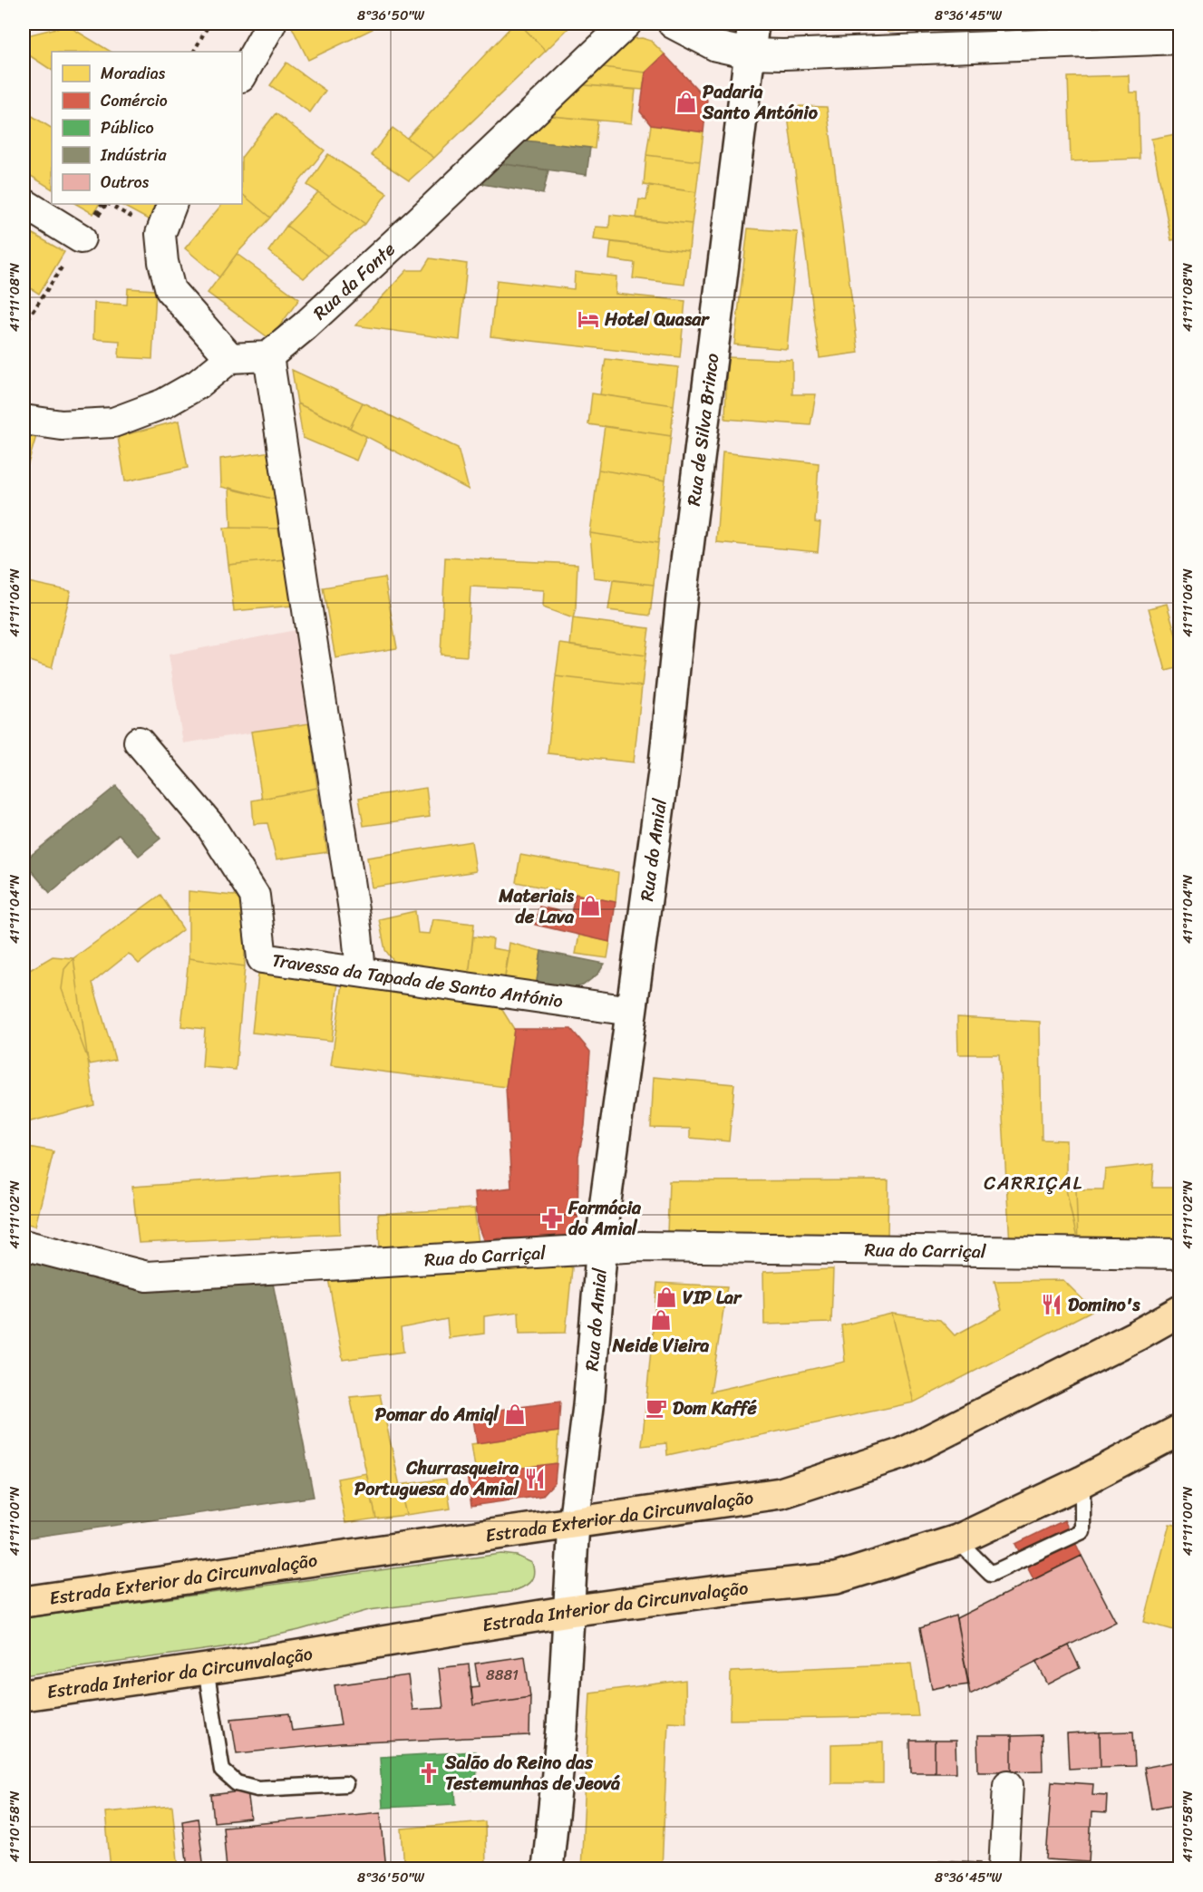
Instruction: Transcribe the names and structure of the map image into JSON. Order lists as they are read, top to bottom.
{
  "streets": {
    "main road": [
      "Rua de Silva Brinco",
      "Rua do Amial",
      "Estrada Exterior da Circunvalação",
      "Estrada Interior da Circunvalação"
    ],
    "street": ["Rua da Fonte", "Travessa da Tapada de Santo António", "Rua do Carriçal"]
  },
  "crossings": [
    ["Rua de Silva Brinco", "Rua do Amial"],
    ["Rua do Amial", "Travessa da Tapada de Santo António"],
    ["Rua do Amial", "Rua do Carriçal"],
    ["Rua do Amial", "Estrada Exterior da Circunvalação"],
    ["Rua do Amial", "Estrada Interior da Circunvalação"]
  ],
  "districts": ["CARRIÇAL"],
  "places": {
    "shop": [
      "Padaria Santo António",
      "Materiais de Lava",
      "VIP Lar",
      "Neide Vieira",
      "Pomar do Amiql"
    ],
    "hotel": ["Hotel Quasar"],
    "pharmacy": ["Farmácia do Amial"],
    "restaurant": ["Domino's", "Churrasqueira Portuguesa do Amial"],
    "cafe": ["Dom Kaffé"],
    "church": ["Salão do Reino das Testemunhas de Jeová"]
  },
  "house_numbers": ["8881"],
  "legend": [
    "Moradias",
    "Comércio",
    "Público",
    "Indústria",
    "Outros"
  ],
  "coordinates": [
    "8°36'50\"W",
    "8°36'45\"W",
    "41°11'08\"N",
    "41°11'06\"N",
    "41°11'04\"N",
    "41°11'02\"N",
    "41°11'00\"N",
    "41°10'58\"N"
  ]
}
